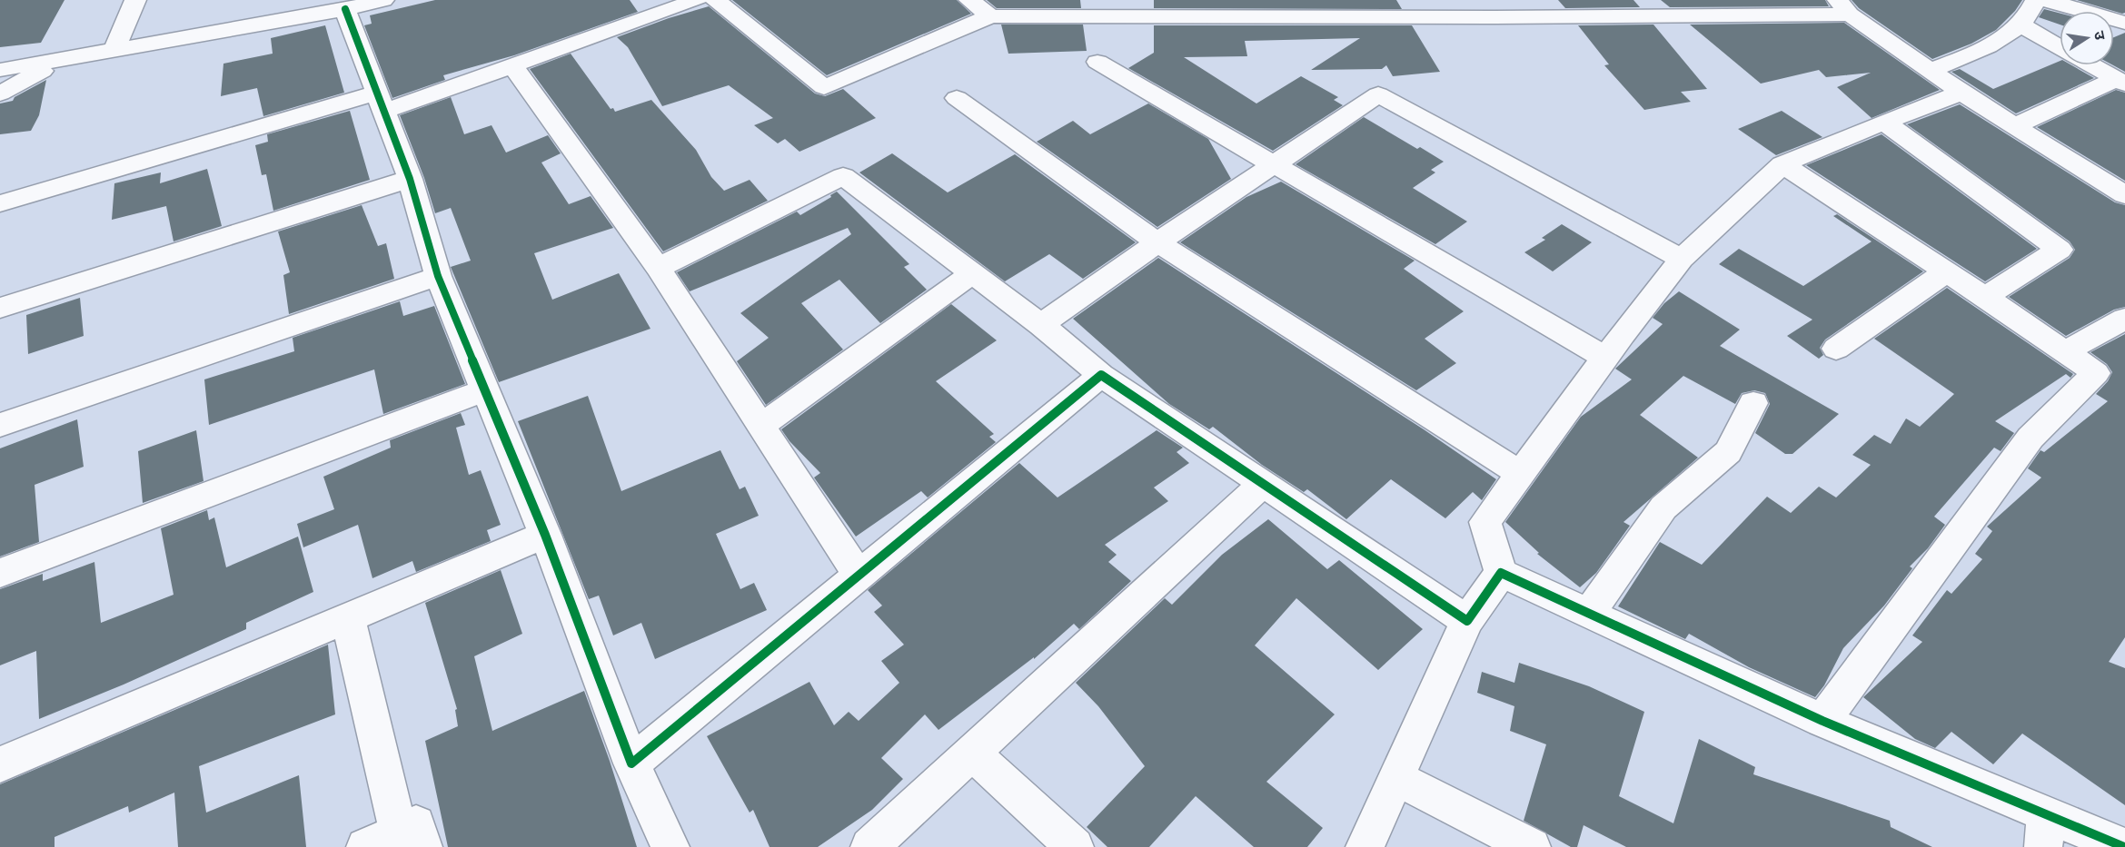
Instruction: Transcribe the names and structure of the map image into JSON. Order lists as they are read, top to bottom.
{
  "north": "right"
}
